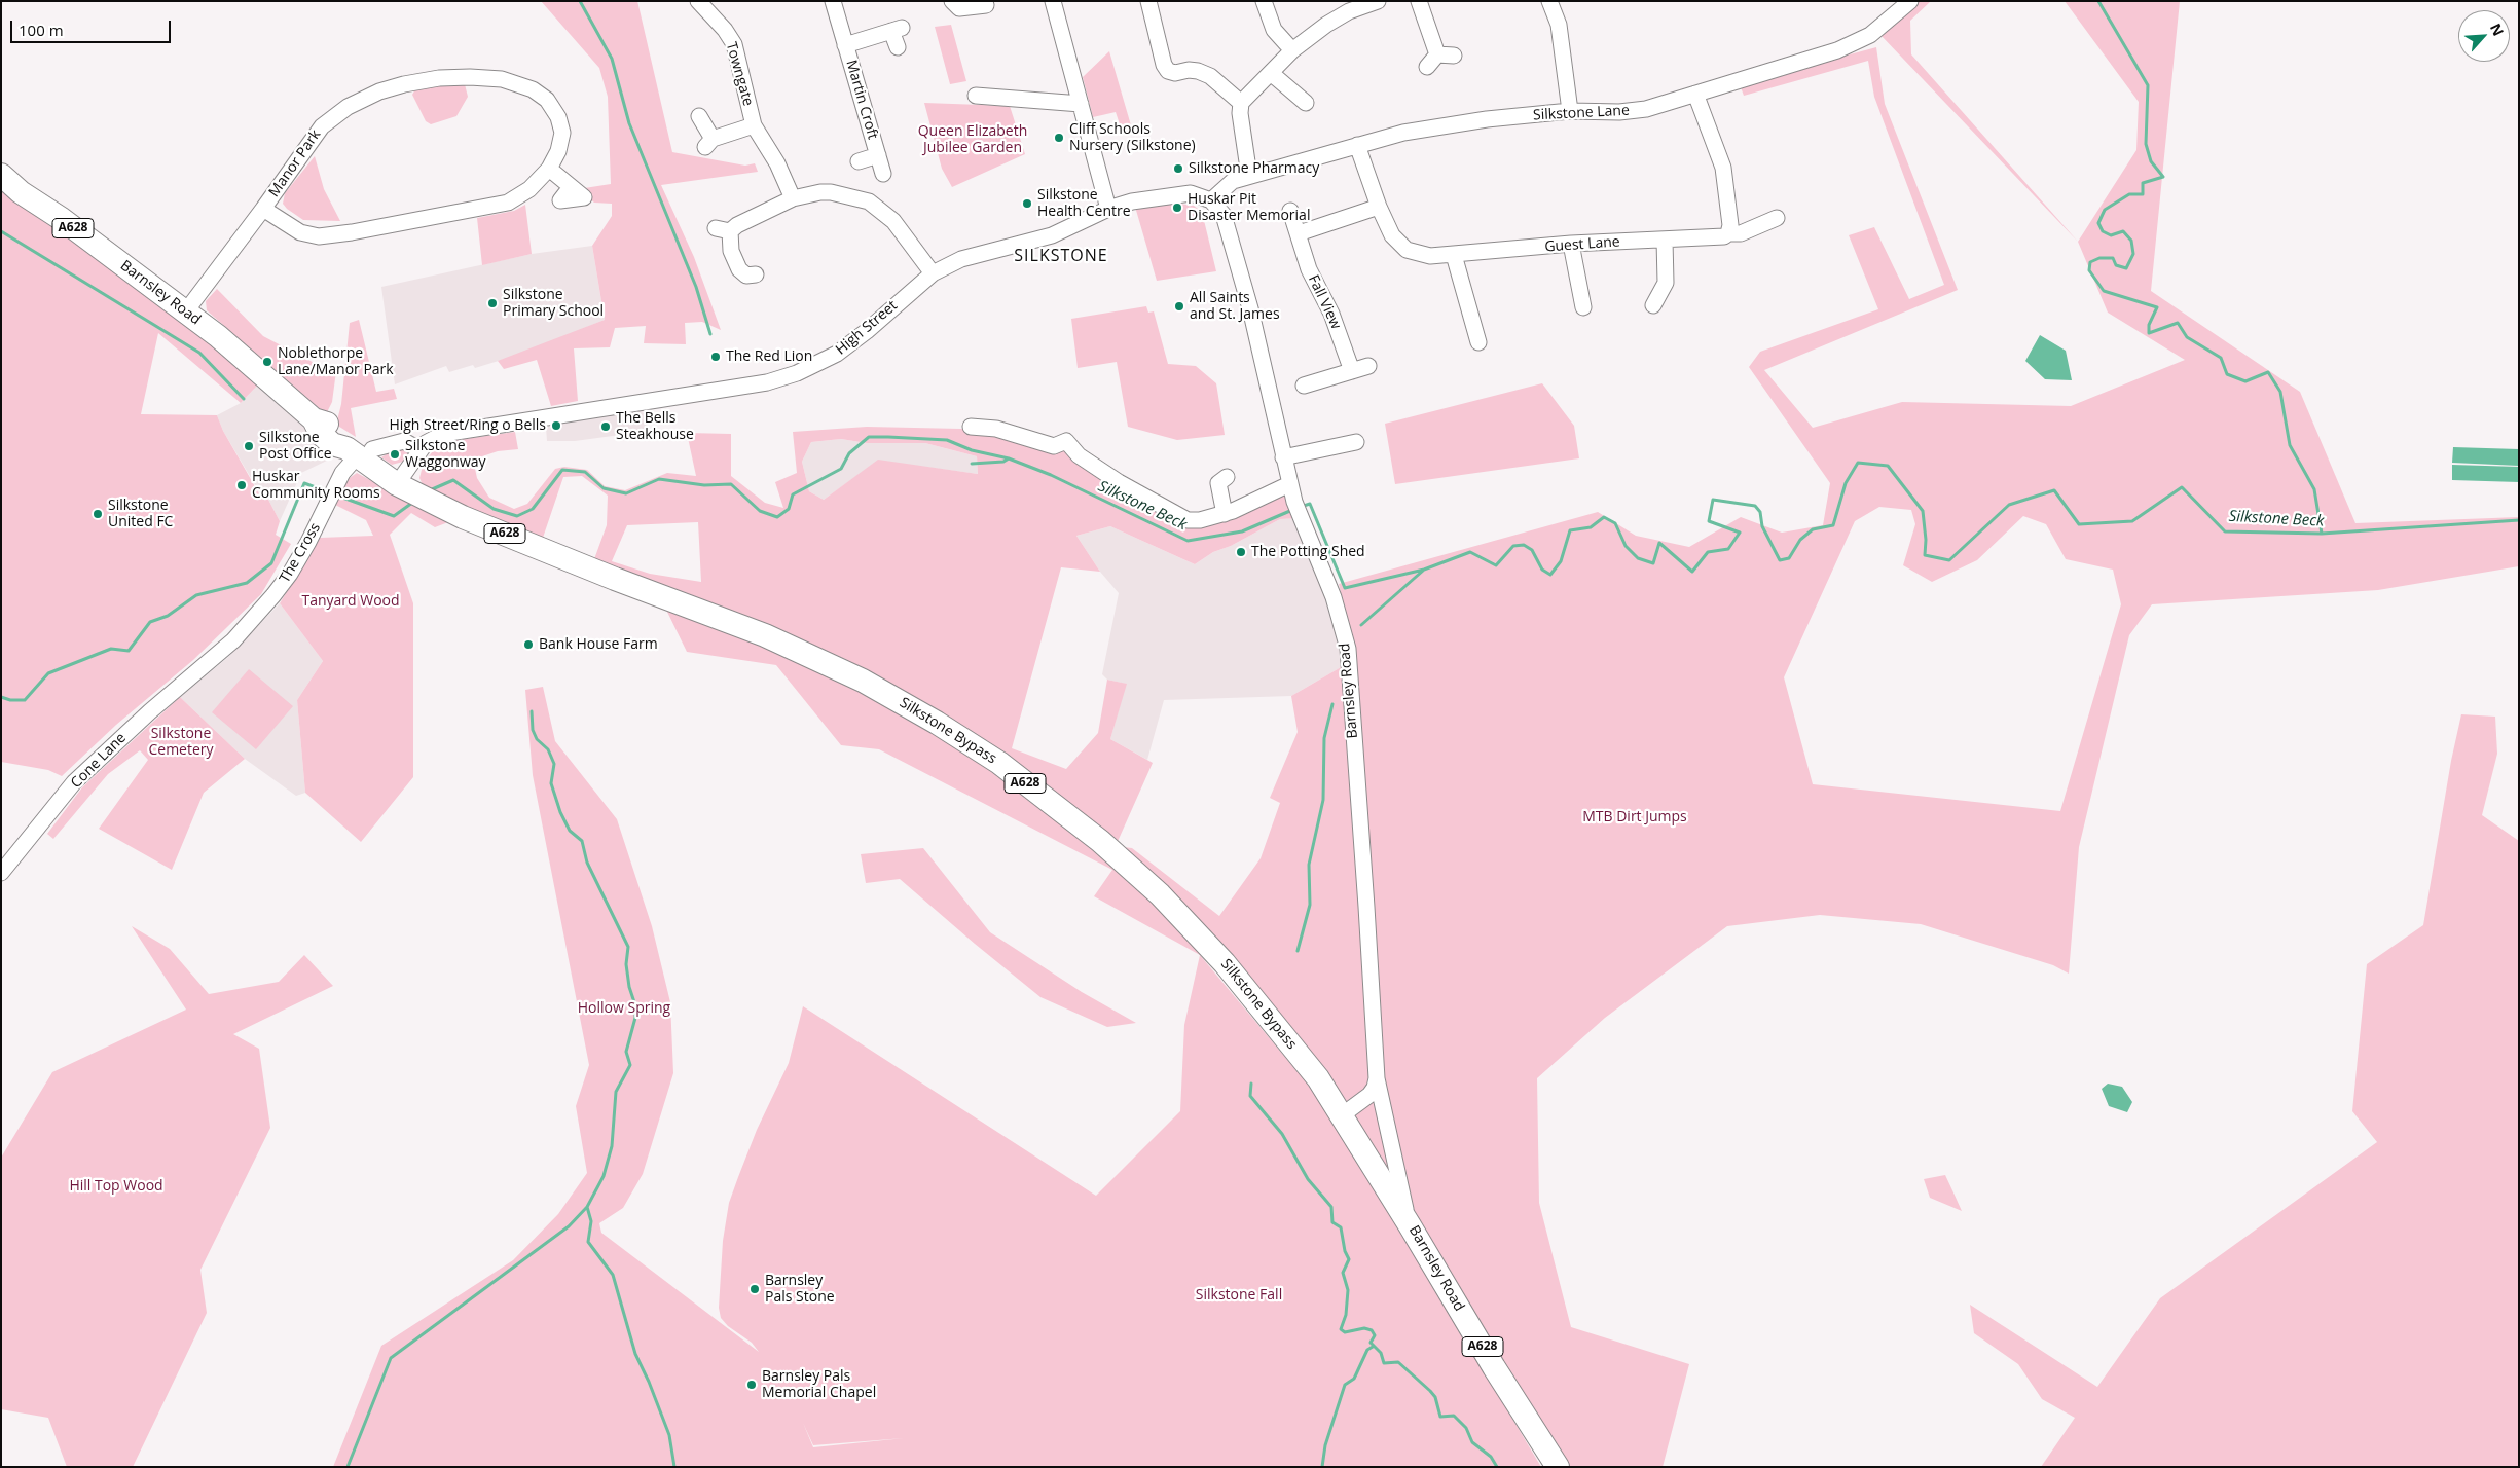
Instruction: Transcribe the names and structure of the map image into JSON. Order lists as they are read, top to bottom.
{
  "streets": {
    "highway": ["A628", "Barnsley Road", "Silkstone Bypass"],
    "street": [
      "Towngate",
      "Martin Croft",
      "Silkstone Lane",
      "Manor Park",
      "Guest Lane",
      "Fall View",
      "High Street",
      "The Cross",
      "Cone Lane"
    ]
  },
  "crossings": [
    ["Silkstone Lane", "Guest Lane"],
    ["Silkstone Lane", "Barnsley Road"],
    ["Silkstone Lane", "High Street"],
    ["Manor Park", "Barnsley Road"],
    ["Barnsley Road", "High Street"],
    ["Barnsley Road", "The Cross"],
    ["Barnsley Road", "Silkstone Bypass"],
    ["High Street", "Silkstone Bypass"],
    ["The Cross", "Silkstone Bypass"],
    ["The Cross", "Cone Lane"]
  ],
  "districts": ["SILKSTONE"],
  "water": ["Silkstone Beck"],
  "parks": [
    "Queen Elizabeth Jubilee Garden",
    "Tanyard Wood",
    "Silkstone Cemetery",
    "MTB Dirt Jumps",
    "Hollow Spring",
    "Hill Top Wood",
    "Silkstone Fall"
  ],
  "places": [
    "Cliff Schools Nursery (Silkstone)",
    "Silkstone Pharmacy",
    "Silkstone Health Centre",
    "Huskar Pit Disaster Memorial",
    "Silkstone Primary School",
    "All Saints and St. James",
    "The Red Lion",
    "Noblethorpe Lane/Manor Park",
    "High Street/Ring o Bells",
    "The Bells Steakhouse",
    "Silkstone Post Office",
    "Silkstone Waggonway",
    "Huskar Community Rooms",
    "Silkstone United FC",
    "The Potting Shed",
    "Bank House Farm",
    "Barnsley Pals Stone",
    "Barnsley Pals Memorial Chapel"
  ],
  "scale_bar": "100 m",
  "north": "top right"
}
